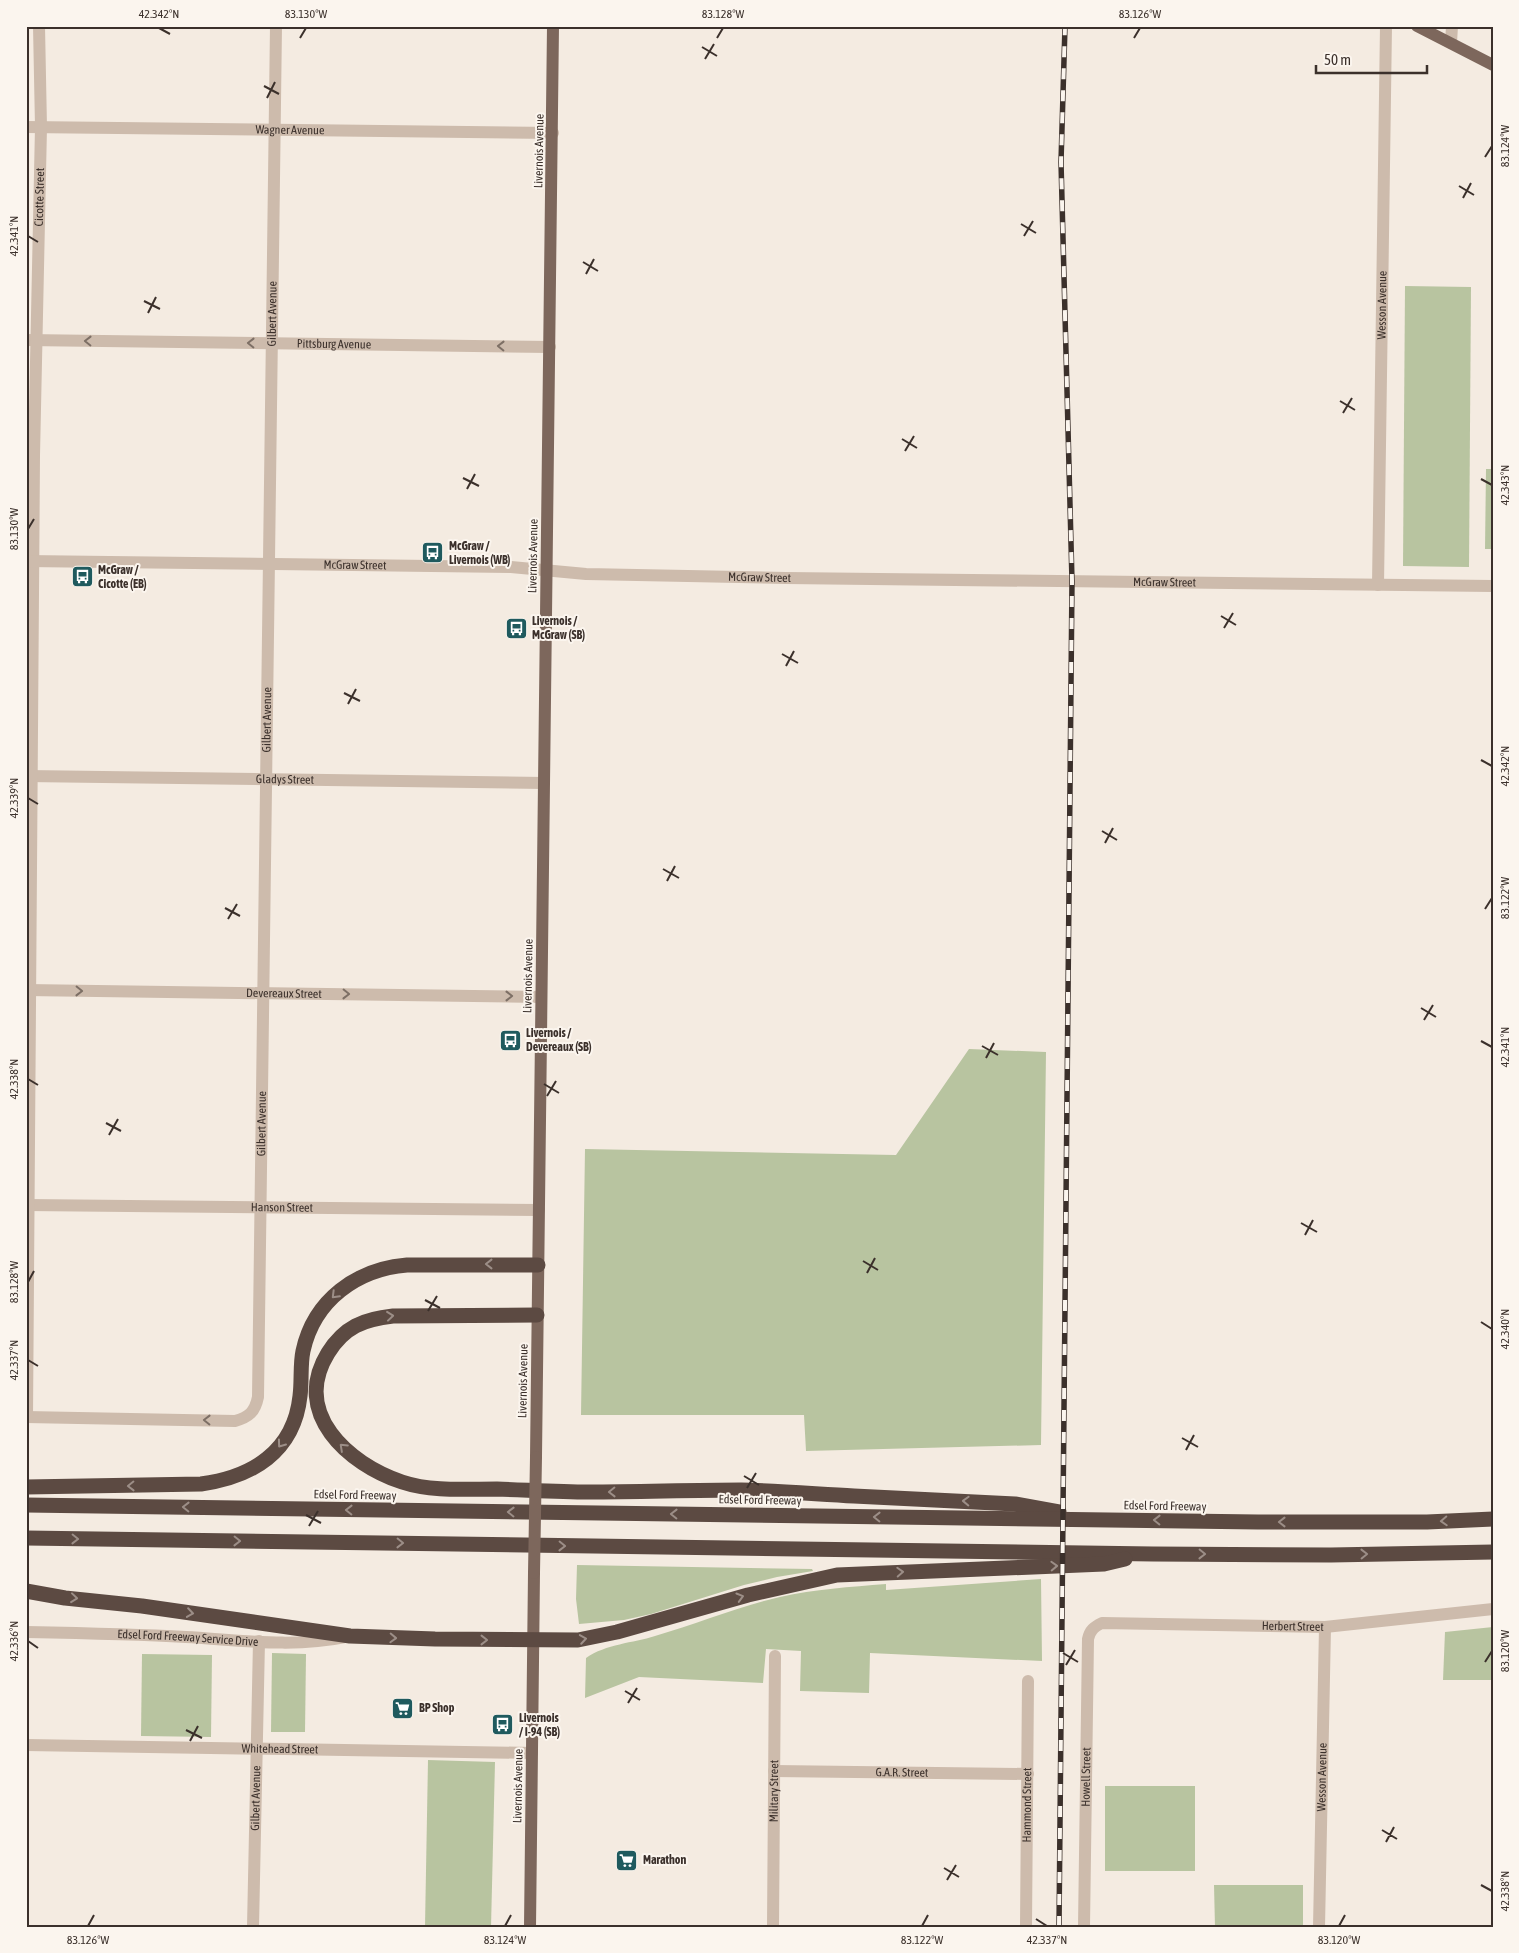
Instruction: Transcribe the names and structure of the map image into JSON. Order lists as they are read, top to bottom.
{
  "streets": {
    "highway": ["Edsel Ford Freeway"],
    "main road": ["Livernois Avenue"],
    "street": [
      "Wagner Avenue",
      "Cicotte Street",
      "Wesson Avenue",
      "Gilbert Avenue",
      "Pittsburg Avenue",
      "McGraw Street",
      "Gladys Street",
      "Devereaux Street",
      "Hanson Street",
      "Herbert Street",
      "Edsel Ford Freeway Service Drive",
      "Whitehead Street",
      "G.A.R. Street",
      "Howell Street",
      "Military Street",
      "Hammond Street"
    ]
  },
  "crossings": [
    ["Wagner Avenue", "Livernois Avenue"],
    ["Wagner Avenue", "Cicotte Street"],
    ["Wagner Avenue", "Gilbert Avenue"],
    ["Livernois Avenue", "Pittsburg Avenue"],
    ["Livernois Avenue", "McGraw Street"],
    ["Livernois Avenue", "Gladys Street"],
    ["Livernois Avenue", "Devereaux Street"],
    ["Livernois Avenue", "Hanson Street"],
    ["Livernois Avenue", "Whitehead Street"],
    ["Cicotte Street", "Gilbert Avenue"],
    ["Cicotte Street", "Pittsburg Avenue"],
    ["Cicotte Street", "McGraw Street"],
    ["Cicotte Street", "Gladys Street"],
    ["Cicotte Street", "Devereaux Street"],
    ["Cicotte Street", "Hanson Street"],
    ["Wesson Avenue", "McGraw Street"],
    ["Wesson Avenue", "Herbert Street"],
    ["Gilbert Avenue", "Pittsburg Avenue"],
    ["Gilbert Avenue", "McGraw Street"],
    ["Gilbert Avenue", "Gladys Street"],
    ["Gilbert Avenue", "Devereaux Street"],
    ["Gilbert Avenue", "Hanson Street"],
    ["Gilbert Avenue", "Edsel Ford Freeway Service Drive"],
    ["Gilbert Avenue", "Whitehead Street"],
    ["Herbert Street", "Howell Street"],
    ["G.A.R. Street", "Military Street"],
    ["G.A.R. Street", "Hammond Street"]
  ],
  "one_way": ["Pittsburg Avenue", "Devereaux Street"],
  "places": {
    "bus stop": [
      "McGraw / Livernois (WB)",
      "McGraw / Cicotte (EB)",
      "Livernois / McGraw (SB)",
      "Livernois / Devereaux (SB)",
      "Livernois / I-94 (SB)"
    ],
    "supermarket": ["BP Shop", "Marathon"]
  },
  "scale_bar": "50 m",
  "coordinates": [
    "42.342°N",
    "83.130°W",
    "83.128°W",
    "83.126°W",
    "83.124°W",
    "42.341°N",
    "42.343°N",
    "42.339°N",
    "83.122°W",
    "42.338°N",
    "42.340°N",
    "42.337°N",
    "42.336°N",
    "83.120°W"
  ]
}
